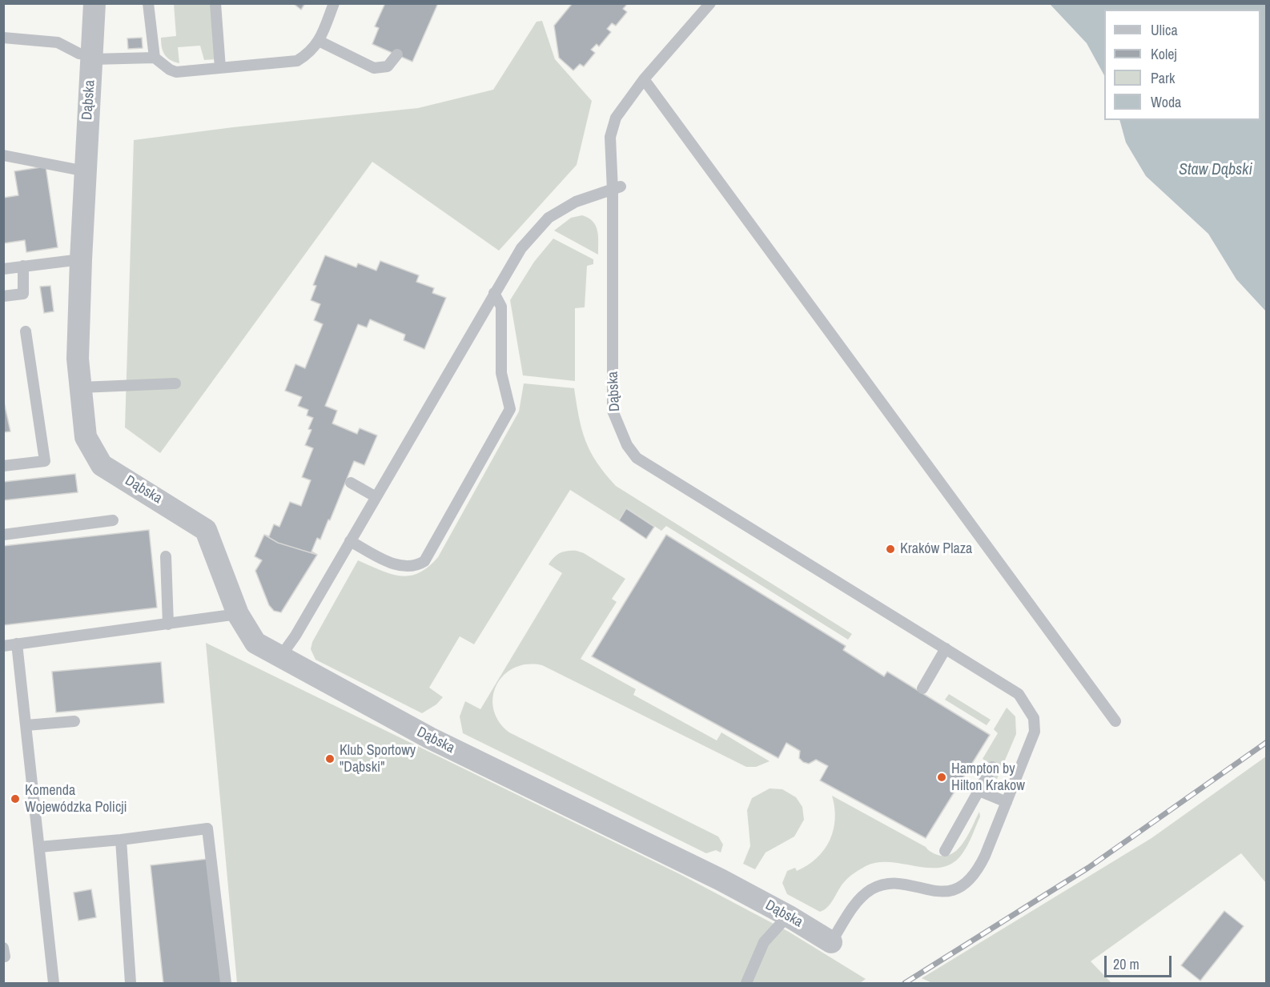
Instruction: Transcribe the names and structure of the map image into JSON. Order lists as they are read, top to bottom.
{
  "streets": {
    "street": ["Dąbska"]
  },
  "water": ["Staw Dąbski"],
  "places": [
    "Kraków Plaza",
    "Klub Sportowy \"Dąbski\"",
    "Hampton by Hilton Krakow",
    "Komenda Wojewódzka Policji"
  ],
  "legend": [
    "Ulica",
    "Kolej",
    "Park",
    "Woda"
  ],
  "scale_bar": "20 m"
}
